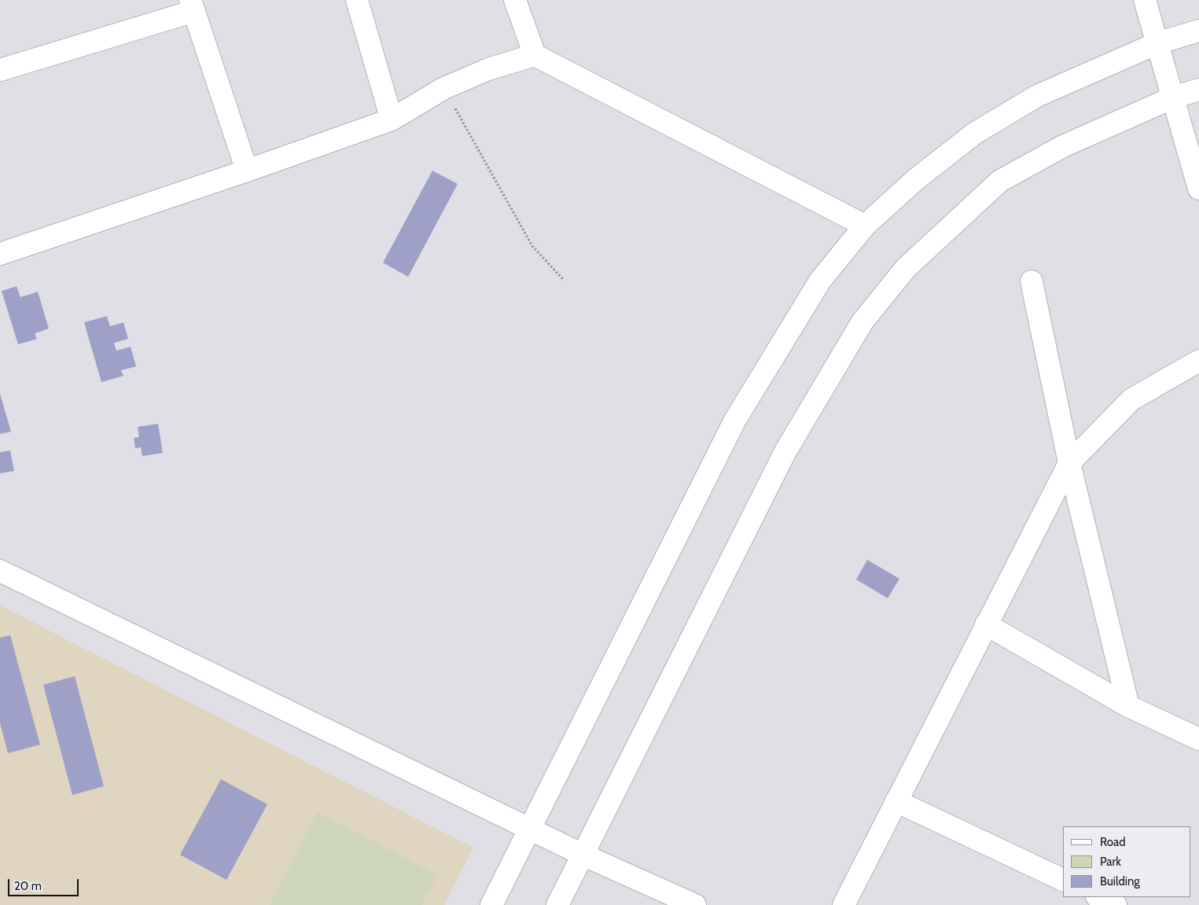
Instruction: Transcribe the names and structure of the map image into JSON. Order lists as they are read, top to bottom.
{
  "legend": ["Road", "Park", "Building"],
  "scale_bar": "20 m"
}
